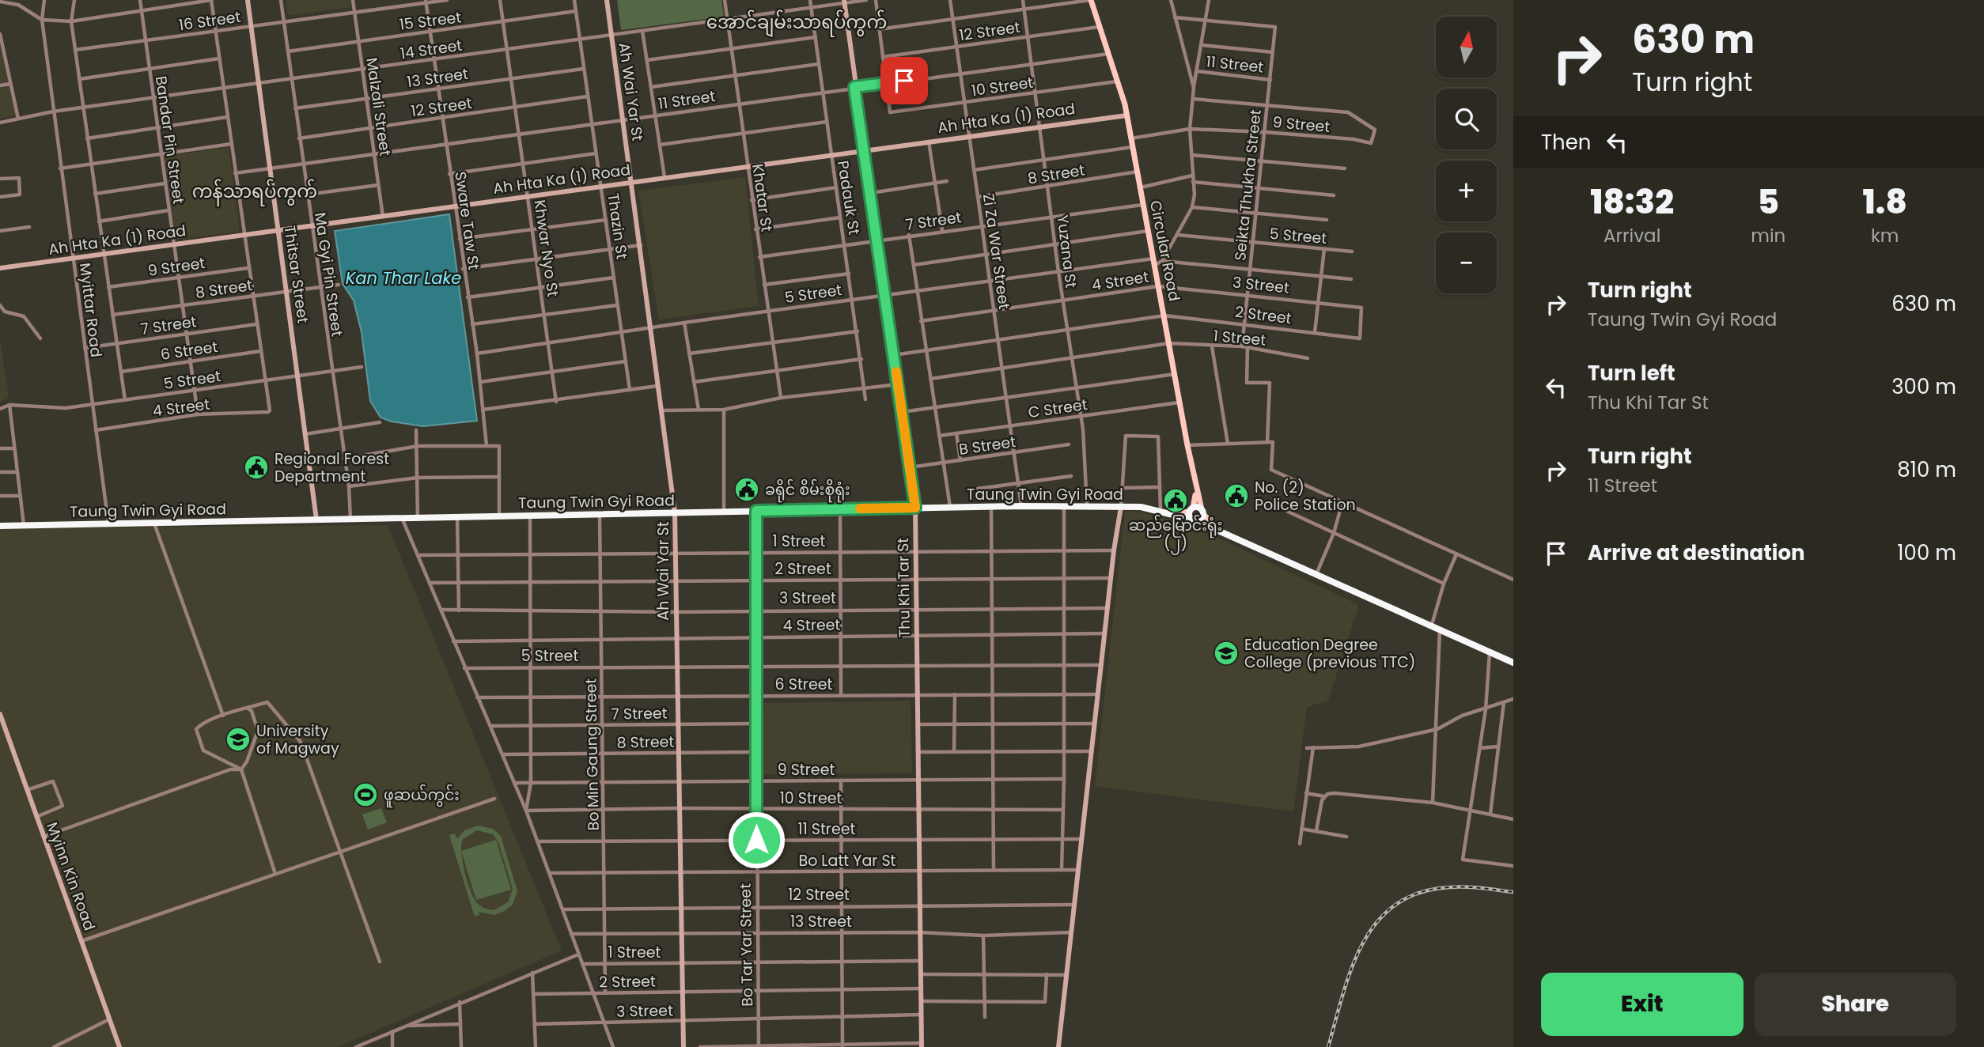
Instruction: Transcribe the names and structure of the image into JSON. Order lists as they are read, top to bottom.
{
  "streets": {
    "highway": ["Taung Twin Gyi Road"],
    "main road": ["Circular Road"],
    "street": [
      "16 Street",
      "15 Street",
      "12 Street",
      "14 Street",
      "11 Street",
      "13 Street",
      "10 Street",
      "Ah Wai Yar St",
      "Malzali Street",
      "Ah Hta Ka (1) Road",
      "9 Street",
      "Bandar Pin Street",
      "8 Street",
      "Seikta Thukha Street",
      "Khatar St",
      "Padauk St",
      "Sware Taw St",
      "7 Street",
      "Thazin St",
      "5 Street",
      "Khwar Nyo St",
      "Zi Za War Street",
      "Yuzana St",
      "Thitsar Street",
      "Ma Gyi Pin Street",
      "4 Street",
      "3 Street",
      "Myittar Road",
      "2 Street",
      "1 Street",
      "6 Street",
      "C Street",
      "B Street",
      "Thu Khi Tar St",
      "Bo Min Gaung Street",
      "Bo Latt Yar St",
      "Myinn Kin Road",
      "Bo Tar Yar Street"
    ]
  },
  "crossings": [
    ["16 Street", "Malzali Street"],
    ["16 Street", "Bandar Pin Street"],
    ["16 Street", "Sware Taw St"],
    ["16 Street", "Thitsar Street"],
    ["16 Street", "Ma Gyi Pin Street"],
    ["15 Street", "Malzali Street"],
    ["15 Street", "Sware Taw St"],
    ["15 Street", "Thazin St"],
    ["15 Street", "Khwar Nyo St"],
    ["15 Street", "Ma Gyi Pin Street"],
    ["12 Street", "Ah Wai Yar St"],
    ["12 Street", "Malzali Street"],
    ["12 Street", "Sware Taw St"],
    ["12 Street", "Thazin St"],
    ["12 Street", "Khwar Nyo St"],
    ["12 Street", "Circular Road"],
    ["12 Street", "Zi Za War Street"],
    ["12 Street", "Yuzana St"],
    ["12 Street", "Ma Gyi Pin Street"],
    ["12 Street", "Thu Khi Tar St"],
    ["12 Street", "Bo Min Gaung Street"],
    ["12 Street", "Bo Tar Yar Street"],
    ["14 Street", "Ah Wai Yar St"],
    ["14 Street", "Malzali Street"],
    ["14 Street", "Bandar Pin Street"],
    ["14 Street", "Khatar St"],
    ["14 Street", "Padauk St"],
    ["14 Street", "Sware Taw St"],
    ["14 Street", "Thazin St"],
    ["14 Street", "Khwar Nyo St"],
    ["14 Street", "Thitsar Street"],
    ["14 Street", "Ma Gyi Pin Street"],
    ["14 Street", "Myittar Road"],
    ["14 Street", "Thu Khi Tar St"],
    ["11 Street", "10 Street"],
    ["11 Street", "Ah Wai Yar St"],
    ["11 Street", "Malzali Street"],
    ["11 Street", "Seikta Thukha Street"],
    ["11 Street", "Khatar St"],
    ["11 Street", "Padauk St"],
    ["11 Street", "Sware Taw St"],
    ["11 Street", "Thazin St"],
    ["11 Street", "Khwar Nyo St"],
    ["11 Street", "Circular Road"],
    ["11 Street", "Zi Za War Street"],
    ["11 Street", "Yuzana St"],
    ["11 Street", "Thitsar Street"],
    ["11 Street", "Ma Gyi Pin Street"],
    ["11 Street", "Thu Khi Tar St"],
    ["11 Street", "Bo Min Gaung Street"],
    ["11 Street", "Bo Tar Yar Street"],
    ["13 Street", "Ah Wai Yar St"],
    ["13 Street", "Malzali Street"],
    ["13 Street", "Sware Taw St"],
    ["13 Street", "Thazin St"],
    ["13 Street", "Khwar Nyo St"],
    ["13 Street", "Ma Gyi Pin Street"],
    ["13 Street", "Thu Khi Tar St"],
    ["13 Street", "Bo Min Gaung Street"],
    ["13 Street", "Bo Tar Yar Street"],
    ["10 Street", "Ah Wai Yar St"],
    ["10 Street", "Circular Road"],
    ["10 Street", "Zi Za War Street"],
    ["10 Street", "Yuzana St"],
    ["10 Street", "Thu Khi Tar St"],
    ["10 Street", "Bo Min Gaung Street"],
    ["10 Street", "Bo Tar Yar Street"],
    ["Ah Wai Yar St", "Ah Hta Ka (1) Road"],
    ["Ah Wai Yar St", "9 Street"],
    ["Ah Wai Yar St", "8 Street"],
    ["Ah Wai Yar St", "7 Street"],
    ["Ah Wai Yar St", "5 Street"],
    ["Ah Wai Yar St", "4 Street"],
    ["Ah Wai Yar St", "3 Street"],
    ["Ah Wai Yar St", "2 Street"],
    ["Ah Wai Yar St", "1 Street"],
    ["Ah Wai Yar St", "6 Street"],
    ["Ah Wai Yar St", "Taung Twin Gyi Road"],
    ["Ah Wai Yar St", "Bo Latt Yar St"],
    ["Malzali Street", "Ah Hta Ka (1) Road"],
    ["Ah Hta Ka (1) Road", "Bandar Pin Street"],
    ["Ah Hta Ka (1) Road", "Khatar St"],
    ["Ah Hta Ka (1) Road", "Padauk St"],
    ["Ah Hta Ka (1) Road", "Sware Taw St"],
    ["Ah Hta Ka (1) Road", "Thazin St"],
    ["Ah Hta Ka (1) Road", "Khwar Nyo St"],
    ["Ah Hta Ka (1) Road", "Circular Road"],
    ["Ah Hta Ka (1) Road", "Zi Za War Street"],
    ["Ah Hta Ka (1) Road", "Yuzana St"],
    ["Ah Hta Ka (1) Road", "Thitsar Street"],
    ["Ah Hta Ka (1) Road", "Ma Gyi Pin Street"],
    ["Ah Hta Ka (1) Road", "Myittar Road"],
    ["Ah Hta Ka (1) Road", "Thu Khi Tar St"],
    ["9 Street", "Bandar Pin Street"],
    ["9 Street", "Seikta Thukha Street"],
    ["9 Street", "Circular Road"],
    ["9 Street", "Thu Khi Tar St"],
    ["9 Street", "Bo Min Gaung Street"],
    ["9 Street", "Bo Tar Yar Street"],
    ["Bandar Pin Street", "8 Street"],
    ["Bandar Pin Street", "7 Street"],
    ["Bandar Pin Street", "5 Street"],
    ["Bandar Pin Street", "4 Street"],
    ["Bandar Pin Street", "6 Street"],
    ["8 Street", "Circular Road"],
    ["8 Street", "Zi Za War Street"],
    ["8 Street", "Yuzana St"],
    ["8 Street", "Thitsar Street"],
    ["8 Street", "Ma Gyi Pin Street"],
    ["8 Street", "Bo Min Gaung Street"],
    ["8 Street", "Bo Tar Yar Street"],
    ["Seikta Thukha Street", "5 Street"],
    ["Seikta Thukha Street", "4 Street"],
    ["Seikta Thukha Street", "3 Street"],
    ["Seikta Thukha Street", "2 Street"],
    ["Seikta Thukha Street", "1 Street"],
    ["Khatar St", "7 Street"],
    ["Khatar St", "5 Street"],
    ["Padauk St", "7 Street"],
    ["Padauk St", "5 Street"],
    ["Sware Taw St", "5 Street"],
    ["7 Street", "Circular Road"],
    ["7 Street", "Zi Za War Street"],
    ["7 Street", "Yuzana St"],
    ["7 Street", "Myittar Road"],
    ["7 Street", "Thu Khi Tar St"],
    ["7 Street", "Bo Min Gaung Street"],
    ["7 Street", "Bo Tar Yar Street"],
    ["Thazin St", "5 Street"],
    ["5 Street", "Khwar Nyo St"],
    ["5 Street", "Circular Road"],
    ["5 Street", "Zi Za War Street"],
    ["5 Street", "Yuzana St"],
    ["5 Street", "Thitsar Street"],
    ["5 Street", "Ma Gyi Pin Street"],
    ["5 Street", "4 Street"],
    ["5 Street", "Myittar Road"],
    ["5 Street", "Thu Khi Tar St"],
    ["5 Street", "Bo Min Gaung Street"],
    ["5 Street", "Bo Tar Yar Street"],
    ["Circular Road", "4 Street"],
    ["Circular Road", "3 Street"],
    ["Circular Road", "2 Street"],
    ["Circular Road", "1 Street"],
    ["Circular Road", "C Street"],
    ["Circular Road", "Taung Twin Gyi Road"],
    ["Zi Za War Street", "4 Street"],
    ["Zi Za War Street", "C Street"],
    ["Zi Za War Street", "B Street"],
    ["Zi Za War Street", "Taung Twin Gyi Road"],
    ["Yuzana St", "4 Street"],
    ["Yuzana St", "C Street"],
    ["Yuzana St", "Taung Twin Gyi Road"],
    ["Thitsar Street", "Taung Twin Gyi Road"],
    ["Ma Gyi Pin Street", "Taung Twin Gyi Road"],
    ["4 Street", "3 Street"],
    ["4 Street", "Myittar Road"],
    ["4 Street", "Thu Khi Tar St"],
    ["4 Street", "Bo Min Gaung Street"],
    ["4 Street", "Bo Tar Yar Street"],
    ["3 Street", "2 Street"],
    ["3 Street", "Thu Khi Tar St"],
    ["3 Street", "Bo Min Gaung Street"],
    ["3 Street", "Bo Tar Yar Street"],
    ["Myittar Road", "Taung Twin Gyi Road"],
    ["2 Street", "Thu Khi Tar St"],
    ["2 Street", "Bo Min Gaung Street"],
    ["2 Street", "Bo Tar Yar Street"],
    ["1 Street", "Thu Khi Tar St"],
    ["1 Street", "Bo Min Gaung Street"],
    ["1 Street", "Bo Tar Yar Street"],
    ["6 Street", "Thu Khi Tar St"],
    ["6 Street", "Bo Min Gaung Street"],
    ["6 Street", "Bo Tar Yar Street"],
    ["B Street", "Thu Khi Tar St"],
    ["Taung Twin Gyi Road", "Thu Khi Tar St"],
    ["Taung Twin Gyi Road", "Bo Min Gaung Street"],
    ["Taung Twin Gyi Road", "Bo Tar Yar Street"],
    ["Thu Khi Tar St", "Bo Latt Yar St"],
    ["Bo Min Gaung Street", "Bo Latt Yar St"],
    ["Bo Latt Yar St", "Bo Tar Yar Street"]
  ],
  "districts": ["အောင်ချမ်းသာရပ်ကွက်", "ကန်သာရပ်ကွက်"],
  "water": ["Kan Thar Lake"],
  "places": {
    "public building": [
      "Regional Forest Department",
      "ခရိုင် စိမ်းစိုရုံး",
      "No. (2) Police Station",
      "ဆည်မြောင်းရုံး (၂)"
    ],
    "school or university": ["Education Degree College (previous TTC)", "University of Magway"],
    "sports": ["ဖူဆယ်ကွင်း"]
  },
  "north": "top",
  "page": {
    "turn": ["630 m", "Turn right"],
    "map_buttons": ["+", "−"],
    "then": "Then",
    "eta": [
      "18:32",
      "Arrival",
      "5",
      "min",
      "1.8",
      "km"
    ],
    "list": [
      {
        "name": "Turn right",
        "note": "Taung Twin Gyi Road",
        "value": "630 m"
      },
      {
        "name": "Turn left",
        "note": "Thu Khi Tar St",
        "value": "300 m"
      },
      {
        "name": "Turn right",
        "note": "11 Street",
        "value": "810 m"
      },
      {
        "name": "Arrive at destination",
        "value": "100 m"
      }
    ],
    "buttons": ["Exit", "Share"]
  }
}
